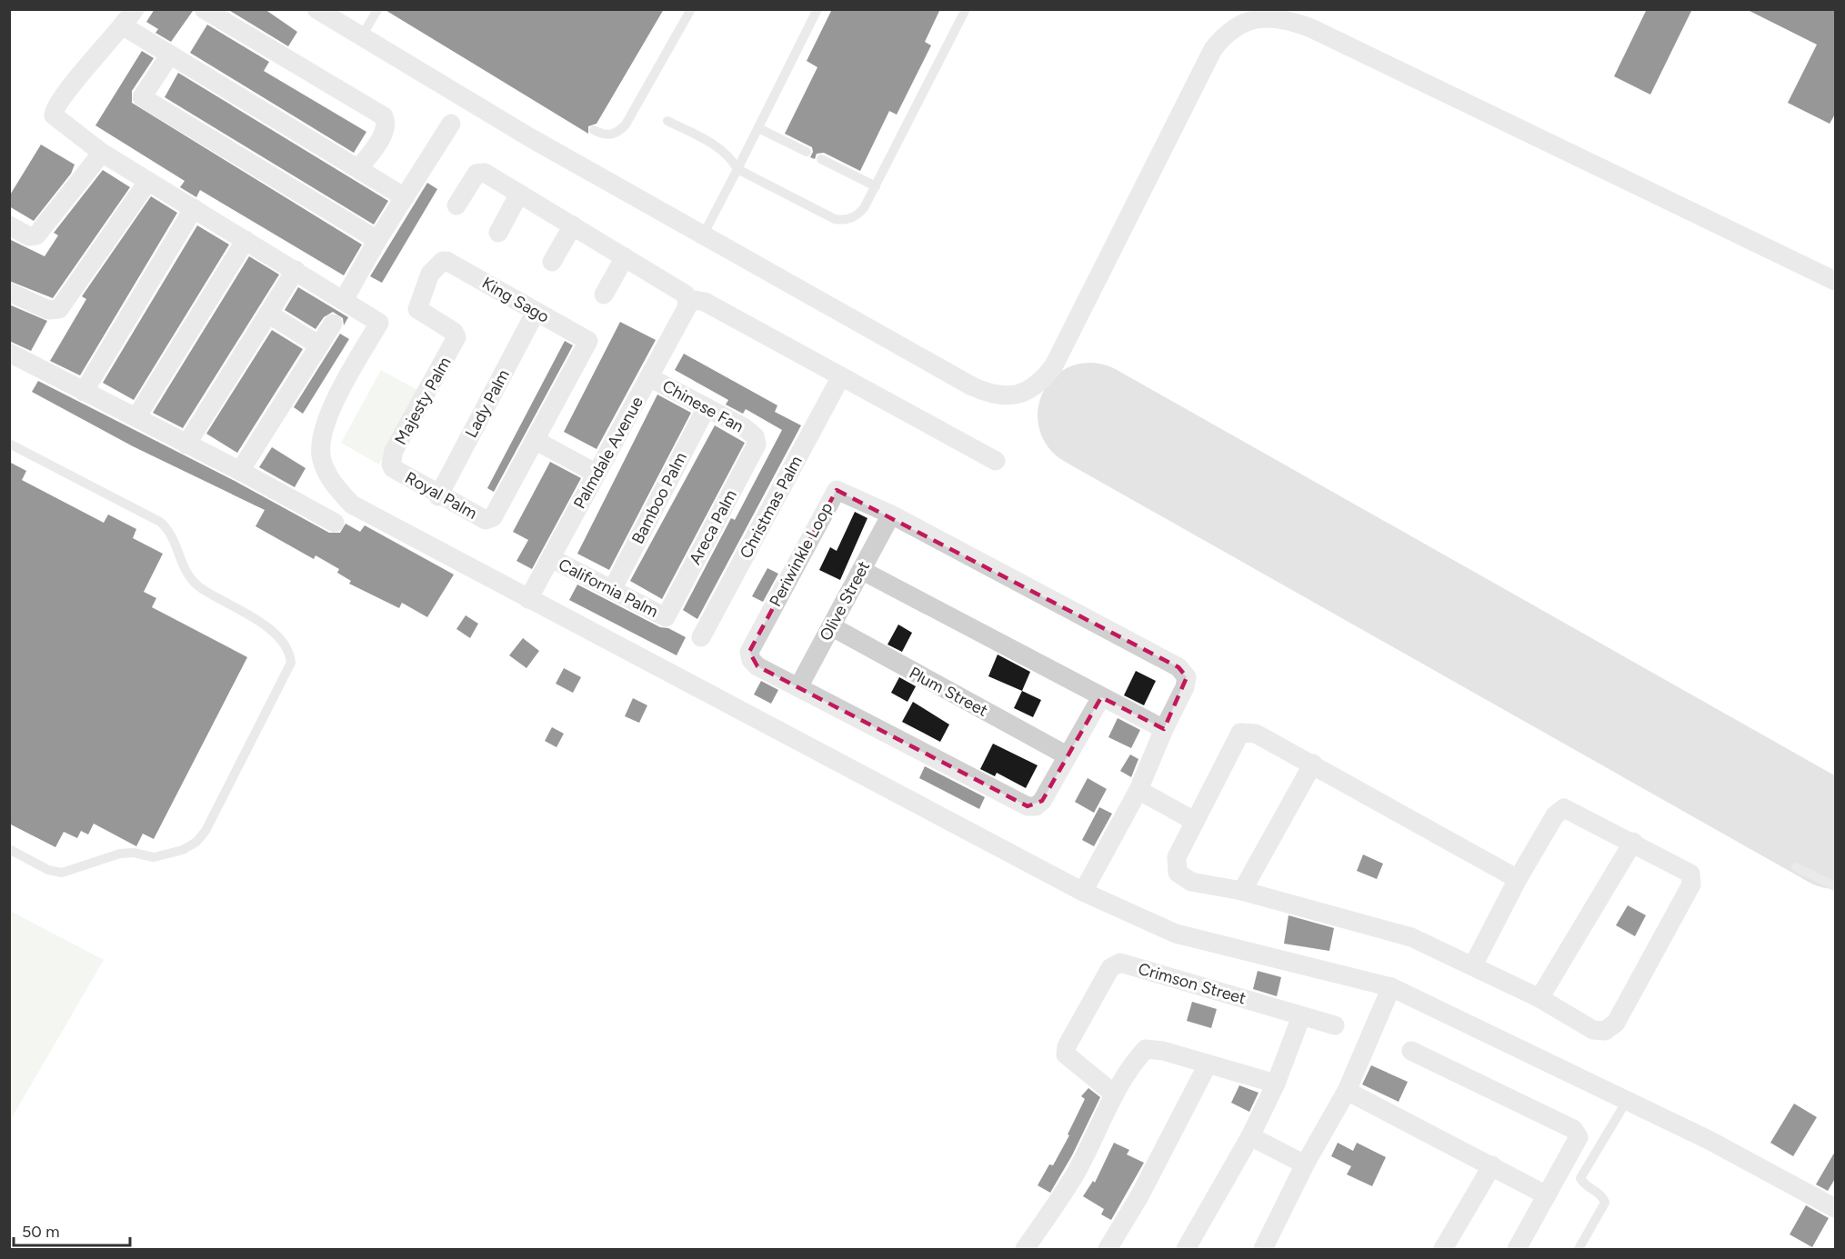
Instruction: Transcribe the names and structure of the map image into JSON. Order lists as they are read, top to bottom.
{
  "streets": {
    "street": [
      "King Sago",
      "Majesty Palm",
      "Lady Palm",
      "Chinese Fan",
      "Palmdale Avenue",
      "Royal Palm",
      "Bamboo Palm",
      "Christmas Palm",
      "Areca Palm",
      "Periwinkle Loop",
      "California Palm",
      "Olive Street",
      "Plum Street",
      "Crimson Street"
    ]
  },
  "crossings": [
    ["King Sago", "Majesty Palm"],
    ["King Sago", "Lady Palm"],
    ["King Sago", "Royal Palm"],
    ["Majesty Palm", "Royal Palm"],
    ["Lady Palm", "Royal Palm"],
    ["Chinese Fan", "Palmdale Avenue"],
    ["Chinese Fan", "Bamboo Palm"],
    ["Chinese Fan", "Areca Palm"],
    ["Palmdale Avenue", "California Palm"],
    ["Bamboo Palm", "California Palm"],
    ["Areca Palm", "California Palm"],
    ["Periwinkle Loop", "Olive Street"],
    ["Periwinkle Loop", "Plum Street"],
    ["Olive Street", "Plum Street"]
  ],
  "scale_bar": "50 m"
}
